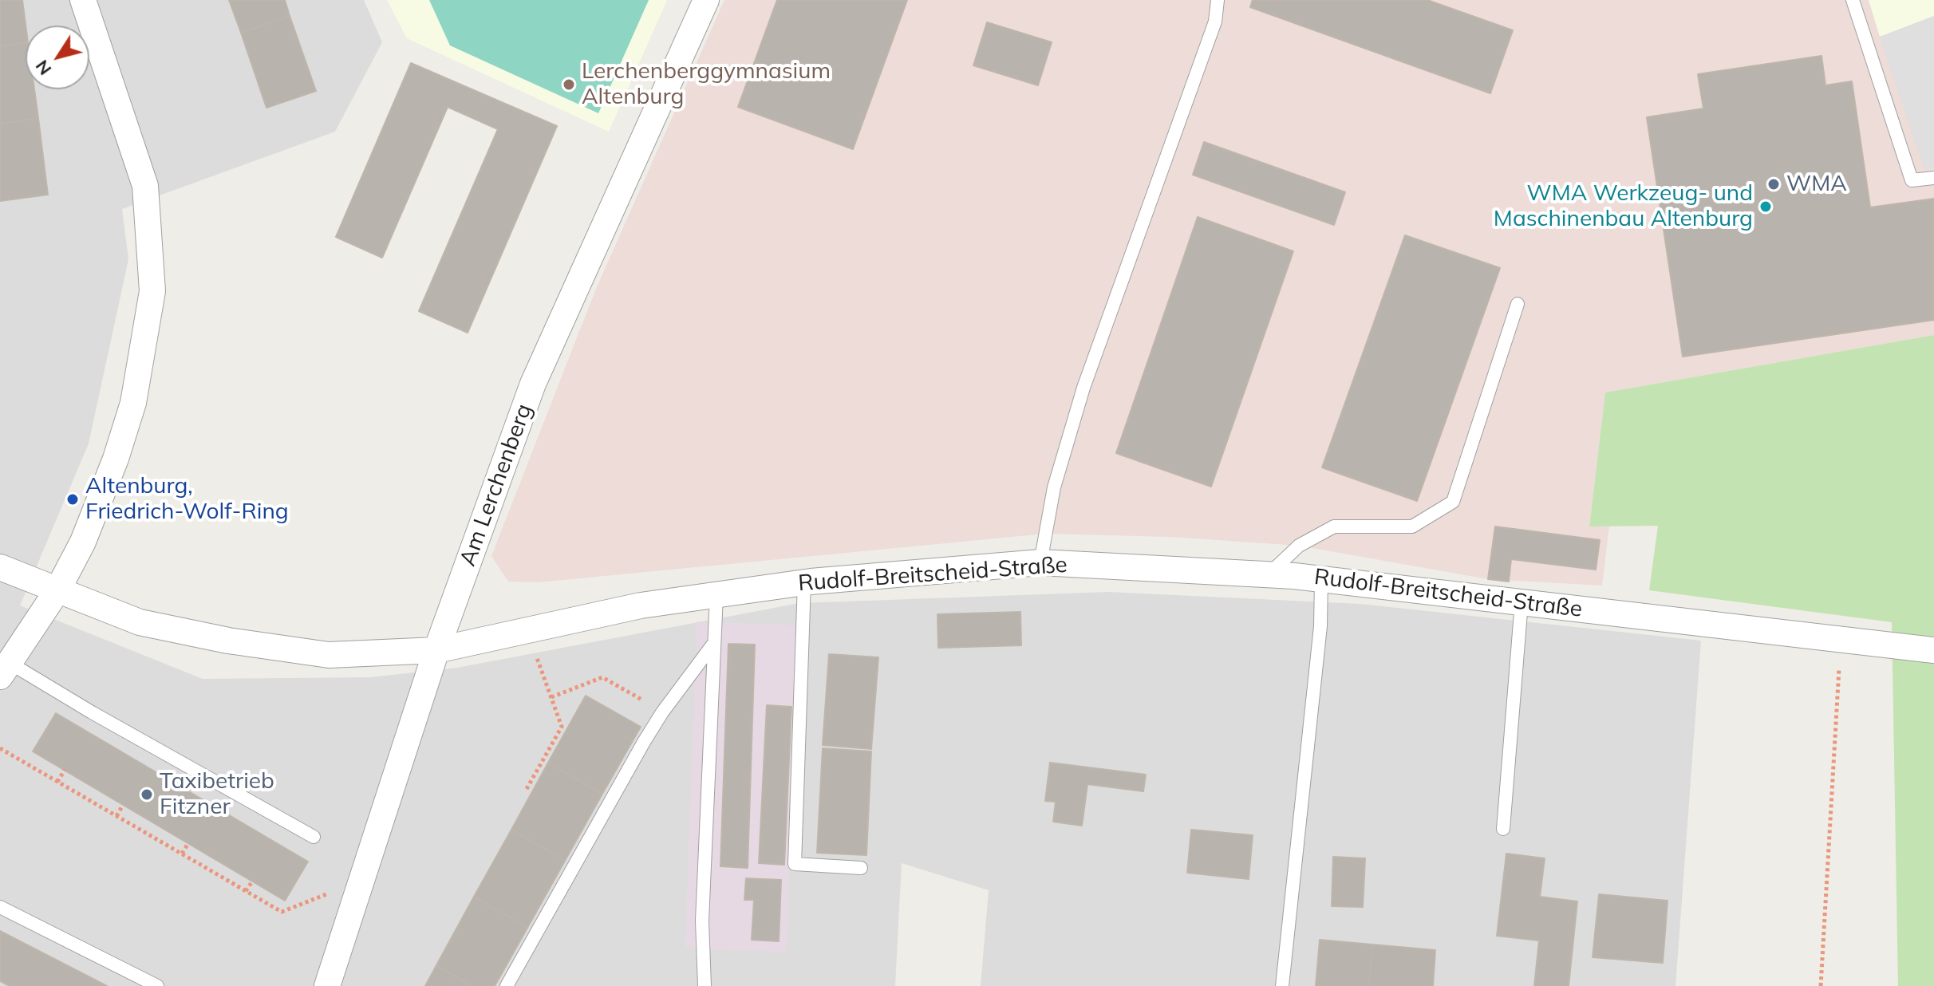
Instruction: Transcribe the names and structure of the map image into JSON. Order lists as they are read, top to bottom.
{
  "streets": {
    "street": ["Am Lerchenberg", "Rudolf-Breitscheid-Straße"]
  },
  "crossings": [
    ["Am Lerchenberg", "Rudolf-Breitscheid-Straße"]
  ],
  "places": [
    "Lerchenberggymnasium Altenburg",
    "WMA",
    "WMA Werkzeug- und Maschinenbau Altenburg",
    "Altenburg, Friedrich-Wolf-Ring",
    "Taxibetrieb Fitzner"
  ],
  "north": "bottom left"
}
